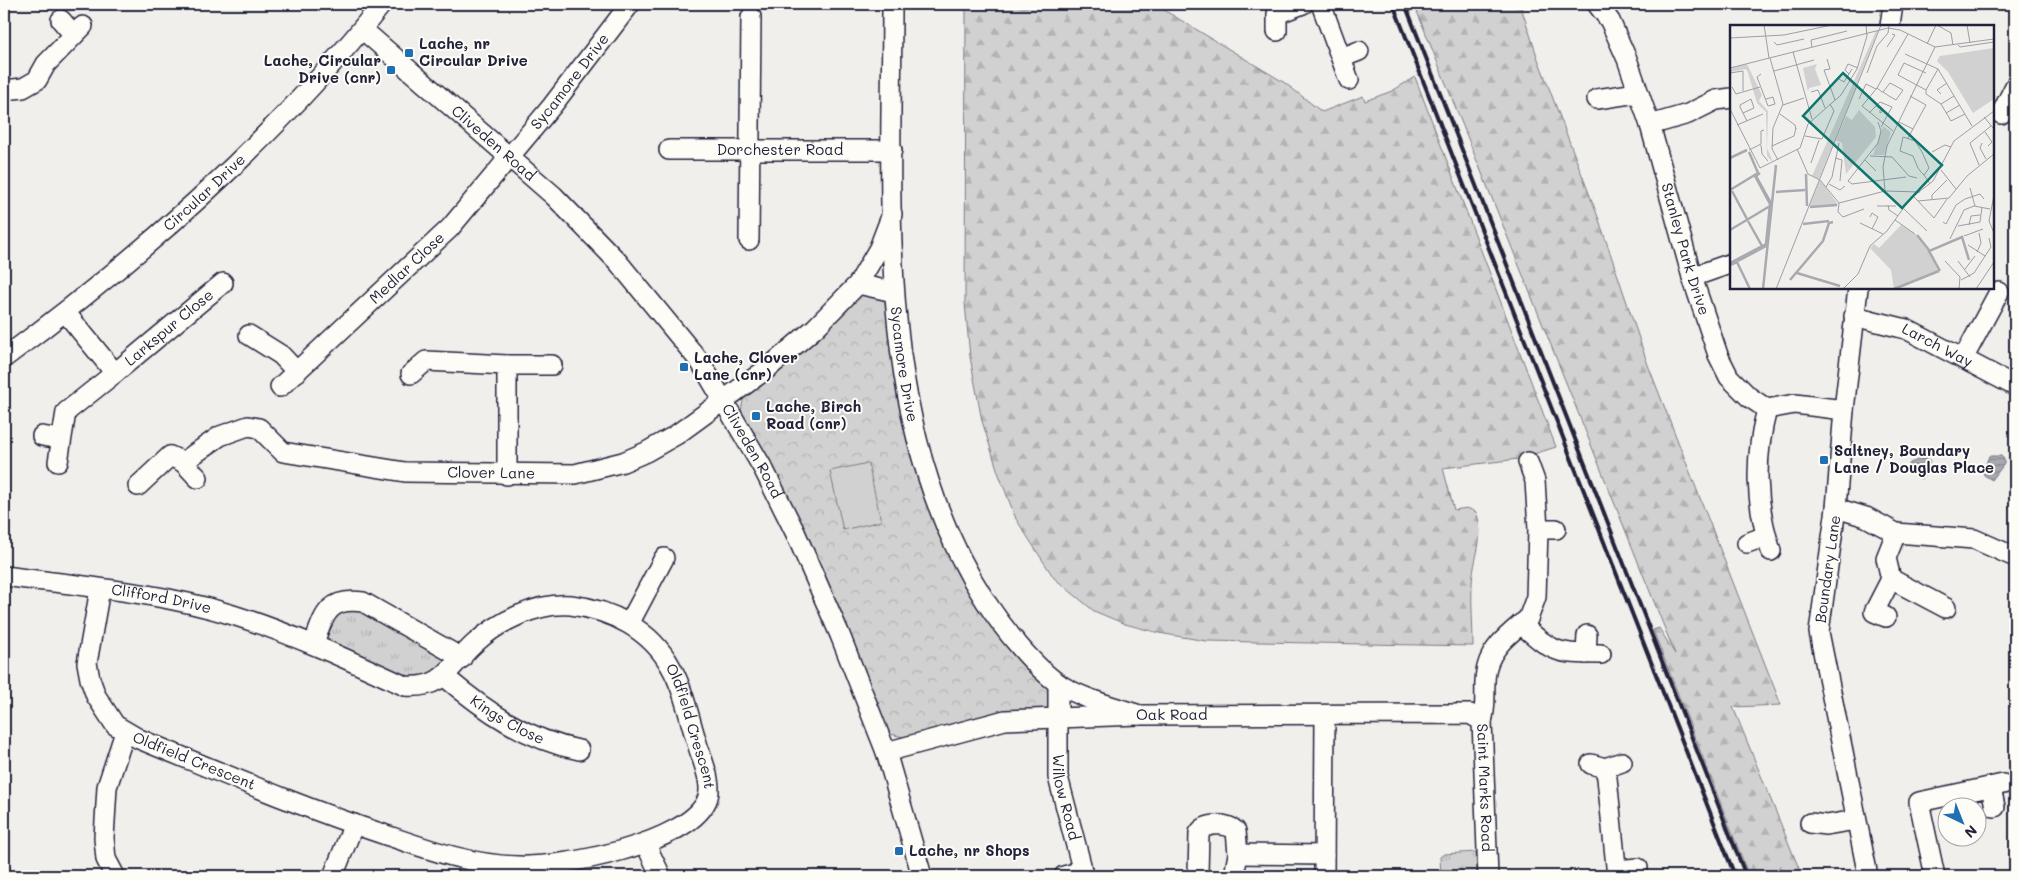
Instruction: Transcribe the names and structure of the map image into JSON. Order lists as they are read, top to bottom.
{
  "streets": {
    "street": [
      "Sycamore Drive",
      "Cliveden Road",
      "Dorchester Road",
      "Circular Drive",
      "Stanley Park Drive",
      "Medlar Close",
      "Larkspur Close",
      "Larch Way",
      "Clover Lane",
      "Boundary Lane",
      "Clifford Drive",
      "Oak Road",
      "Kings Close",
      "Oldfield Crescent",
      "Saint Marks Road",
      "Willow Road"
    ]
  },
  "crossings": [
    ["Sycamore Drive", "Cliveden Road"],
    ["Sycamore Drive", "Dorchester Road"],
    ["Sycamore Drive", "Medlar Close"],
    ["Sycamore Drive", "Clover Lane"],
    ["Sycamore Drive", "Oak Road"],
    ["Cliveden Road", "Circular Drive"],
    ["Cliveden Road", "Medlar Close"],
    ["Cliveden Road", "Clover Lane"],
    ["Cliveden Road", "Oak Road"],
    ["Circular Drive", "Larkspur Close"],
    ["Larch Way", "Boundary Lane"],
    ["Clifford Drive", "Oldfield Crescent"],
    ["Oak Road", "Saint Marks Road"],
    ["Oak Road", "Willow Road"],
    ["Kings Close", "Oldfield Crescent"]
  ],
  "places": {
    "transit": [
      "Lache, nr Circular Drive",
      "Lache, Circular Drive (cnr)",
      "Lache, Clover Lane (cnr)",
      "Lache, Birch Road (cnr)",
      "Saltney, Boundary Lane / Douglas Place",
      "Lache, nr Shops"
    ]
  },
  "north": "bottom right"
}
